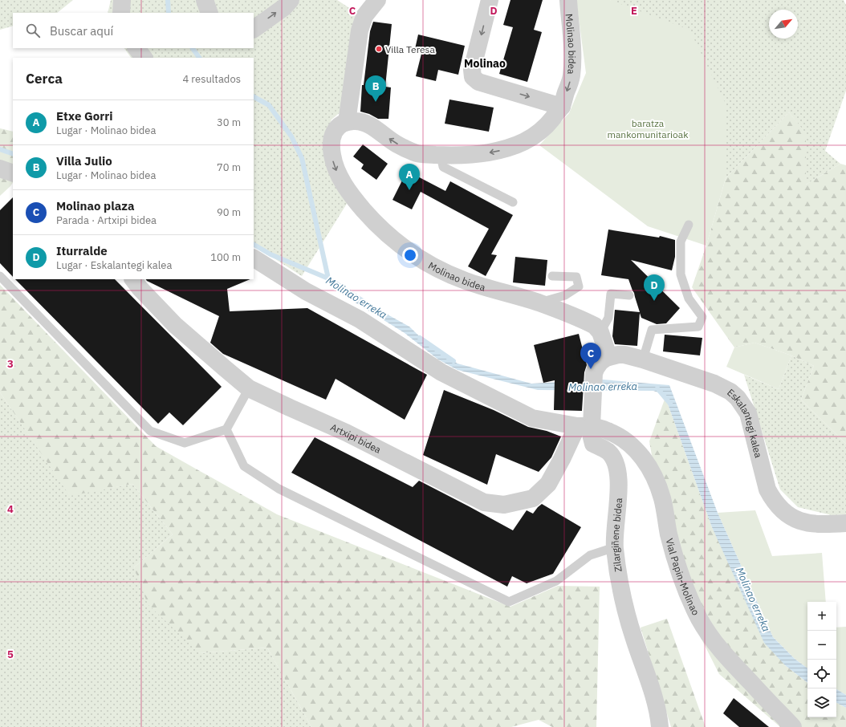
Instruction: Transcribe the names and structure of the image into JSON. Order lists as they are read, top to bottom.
{
  "streets": {
    "street": [
      "Molinao bidea",
      "Eskalantegi kalea",
      "Artxipi bidea",
      "Zilargiñene bidea",
      "Vial Papin-Molinao"
    ]
  },
  "crossings": [
    ["Eskalantegi kalea", "Artxipi bidea"],
    ["Artxipi bidea", "Zilargiñene bidea"],
    ["Artxipi bidea", "Vial Papin-Molinao"],
    ["Zilargiñene bidea", "Vial Papin-Molinao"]
  ],
  "districts": ["Molinao"],
  "water": ["Molinao erreka"],
  "parks": ["baratza mankomunitarioak"],
  "places": ["Villa Teresa"],
  "north": "top right",
  "page": {
    "search": "Buscar aquí",
    "heading": ["Cerca", "4 resultados"],
    "pins": [
      "B",
      "A",
      "D",
      "C"
    ],
    "list": [
      {
        "mark": "A",
        "name": "Etxe Gorri",
        "note": "Lugar · Molinao bidea",
        "value": "30 m"
      },
      {
        "mark": "B",
        "name": "Villa Julio",
        "note": "Lugar · Molinao bidea",
        "value": "70 m"
      },
      {
        "mark": "C",
        "name": "Molinao plaza",
        "note": "Parada · Artxipi bidea",
        "value": "90 m"
      },
      {
        "mark": "D",
        "name": "Iturralde",
        "note": "Lugar · Eskalantegi kalea",
        "value": "100 m"
      }
    ],
    "map_buttons": ["+", "−"]
  },
  "grid": {
    "columns": ["C", "D", "E"],
    "rows": ["3", "4", "5"]
  }
}
